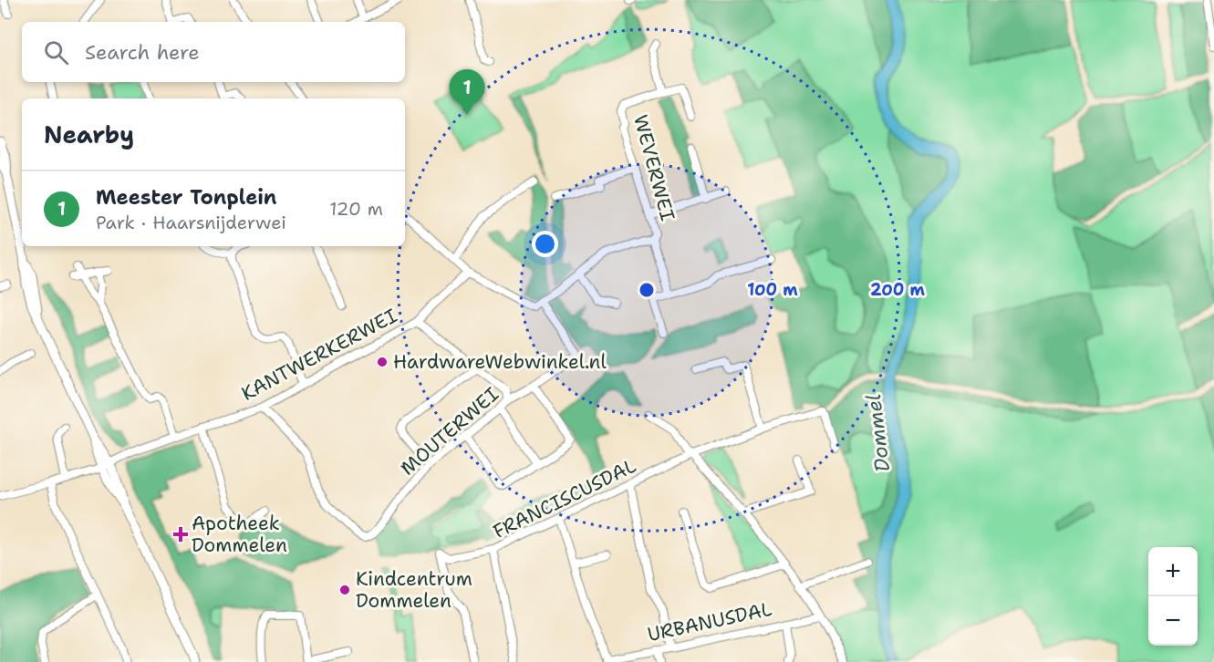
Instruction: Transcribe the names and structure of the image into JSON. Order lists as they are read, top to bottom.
{
  "streets": {
    "street": [
      "WEVERWEI",
      "KANTWERKERWEI",
      "MOUTERWEI",
      "FRANCISCUSDAL",
      "URBANUSDAL"
    ]
  },
  "crossings": [
    ["KANTWERKERWEI", "MOUTERWEI"]
  ],
  "water": ["Dommel"],
  "places": {
    "other": ["HardwareWebwinkel.nl", "Kindcentrum Dommelen"],
    "health": ["Apotheek Dommelen"]
  },
  "page": {
    "search": "Search here",
    "pins": "1",
    "heading": "Nearby",
    "list": [
      {
        "mark": "1",
        "name": "Meester Tonplein",
        "note": "Park · Haarsnijderwei",
        "value": "120 m"
      }
    ],
    "map_buttons": ["+", "−"]
  },
  "rings": ["100 m", "200 m"]
}
